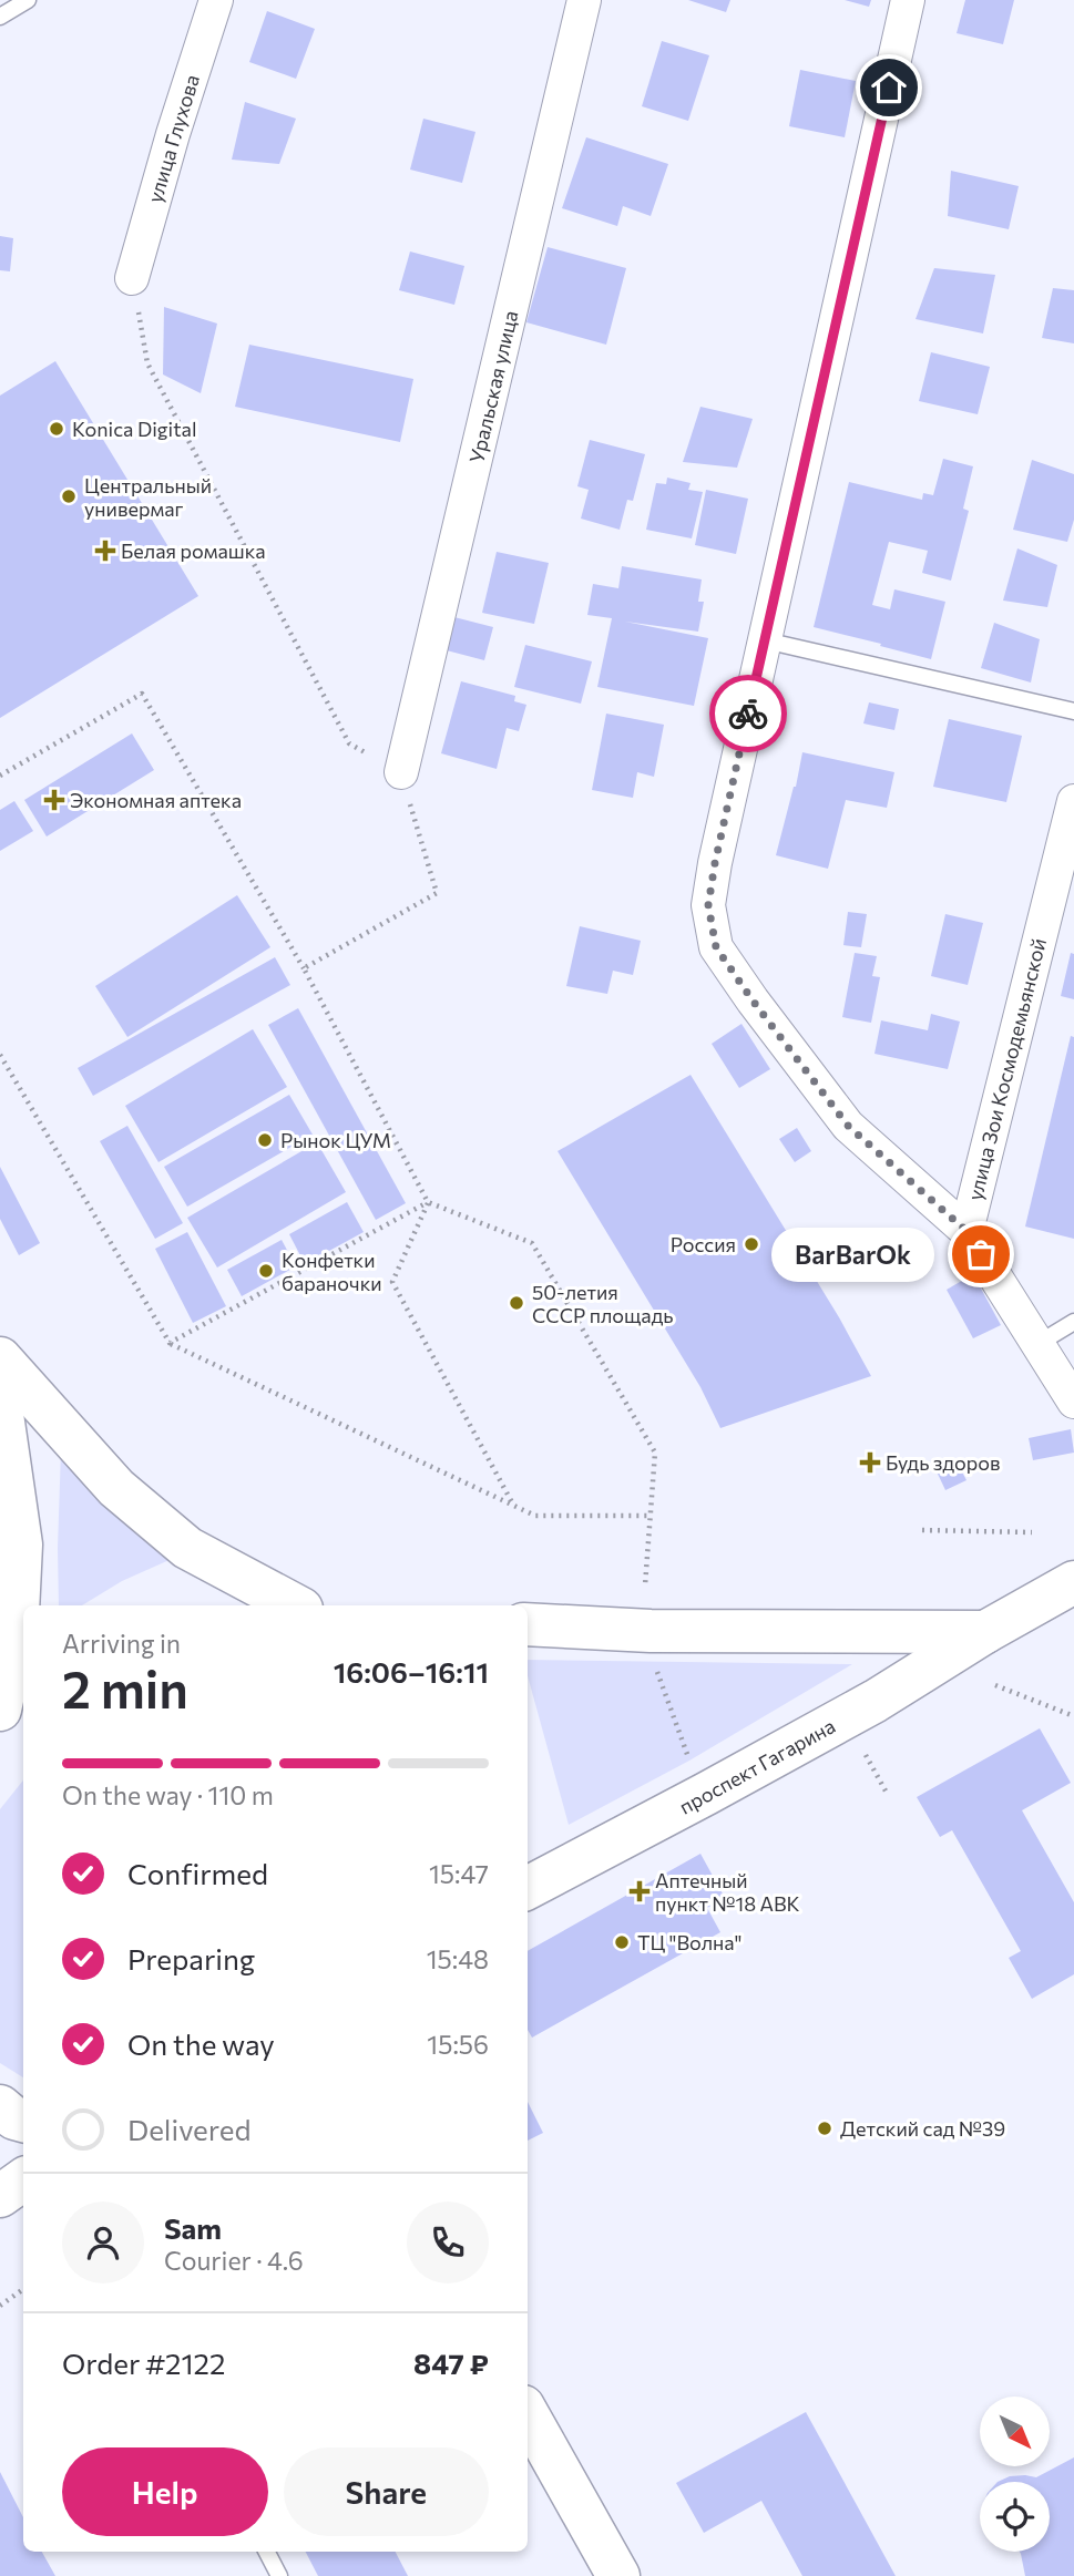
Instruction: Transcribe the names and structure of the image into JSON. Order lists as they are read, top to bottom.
{
  "streets": {
    "main road": ["проспект Гагарина"],
    "street": ["улица Глухова", "Уральская улица", "улица Зои Космодемьянской"]
  },
  "places": {
    "other": [
      "Konica Digital",
      "Центральный универмаг",
      "Рынок ЦУМ",
      "Россия",
      "BarBarOk",
      "Конфетки бараночки",
      "50-летия СССР площадь",
      "ТЦ \"Волна\"",
      "Детский сад №39"
    ],
    "health": [
      "Белая ромашка",
      "Экономная аптека",
      "Будь здоров",
      "Аптечный пункт №18 АВК"
    ]
  },
  "north": "bottom right",
  "page": {
    "bubble": "BarBarOk",
    "heading": ["2 min", "Arriving in", "16:06–16:11"],
    "panel": [
      "Sam",
      "Courier · 4.6",
      "Order #2122",
      "847 ₽"
    ],
    "bar": "On the way · 110 m",
    "list": [
      ["Confirmed", "15:47"],
      ["Preparing", "15:48"],
      ["On the way", "15:56"],
      "Delivered"
    ],
    "buttons": ["Help", "Share"]
  }
}
